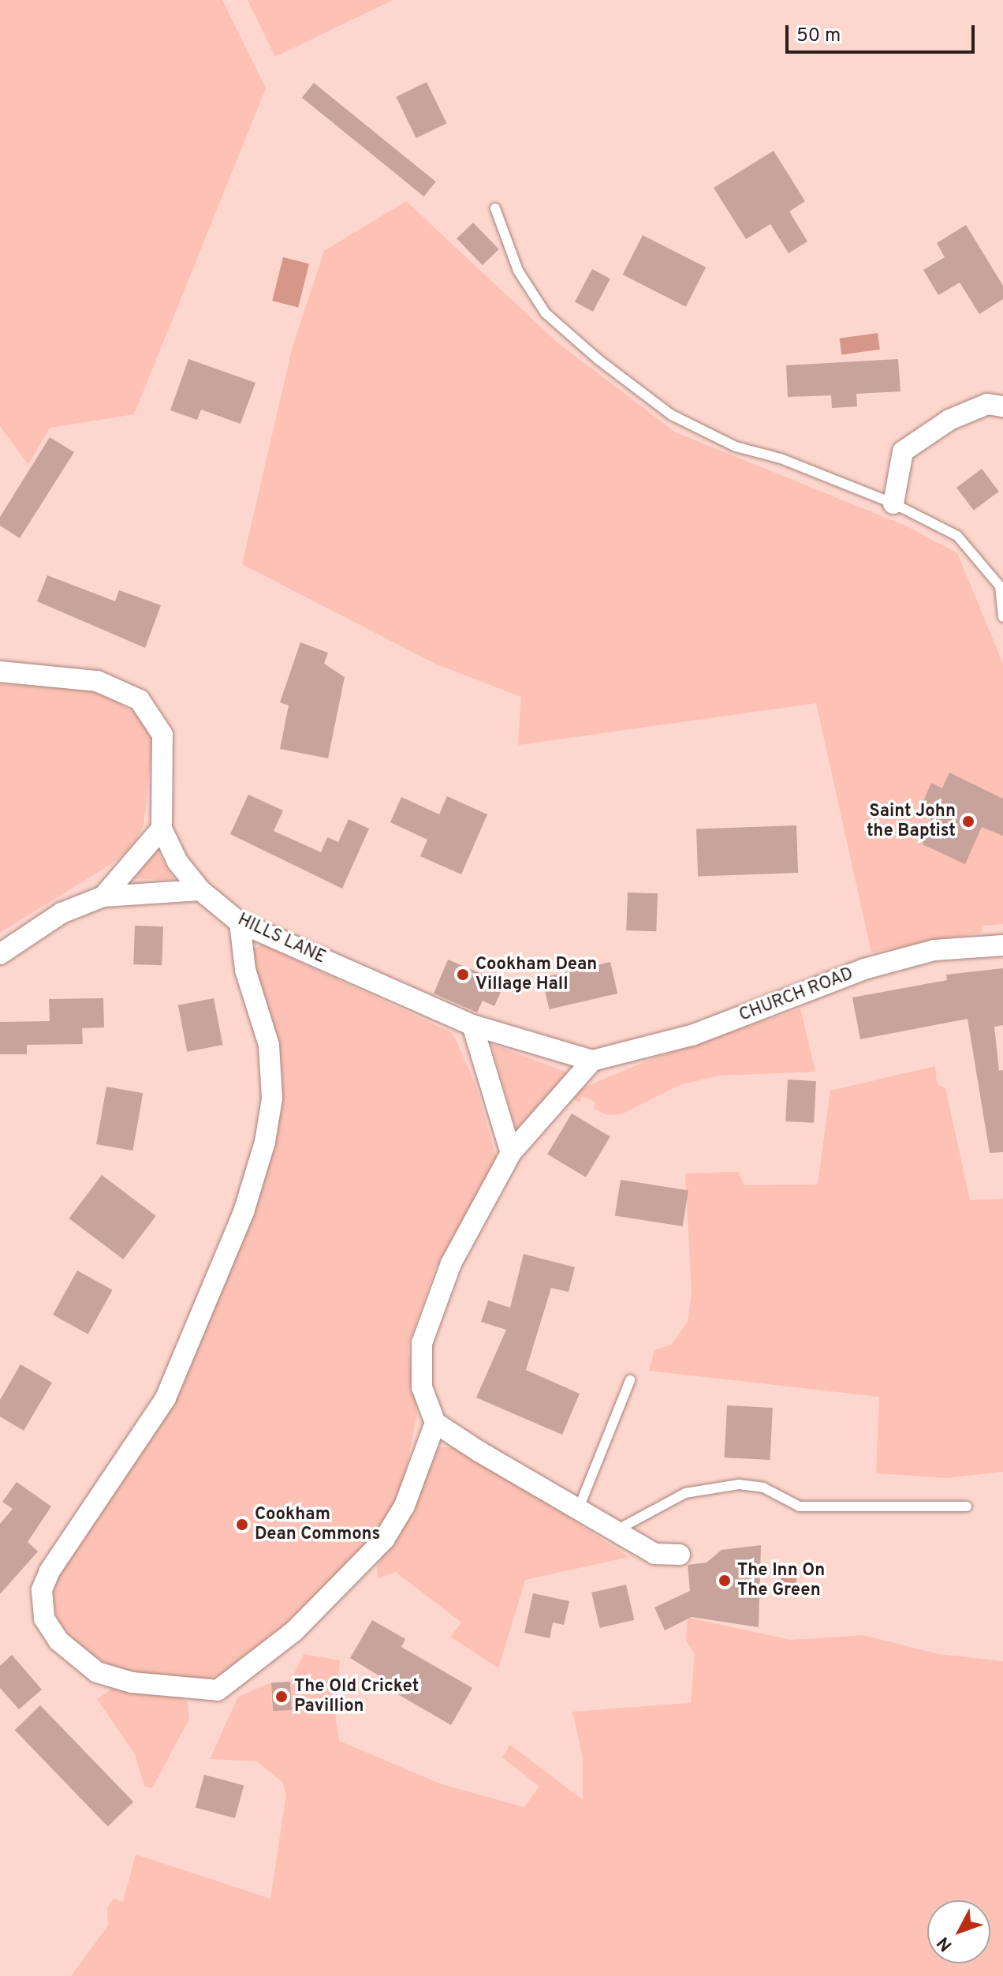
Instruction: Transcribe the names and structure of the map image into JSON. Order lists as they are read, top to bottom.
{
  "streets": {
    "street": ["HILLS LANE", "CHURCH ROAD"]
  },
  "crossings": [
    ["HILLS LANE", "CHURCH ROAD"]
  ],
  "places": [
    "Saint John the Baptist",
    "Cookham Dean Village Hall",
    "Cookham Dean Commons",
    "The Inn On The Green",
    "The Old Cricket Pavillion"
  ],
  "scale_bar": "50 m",
  "north": "bottom left"
}
